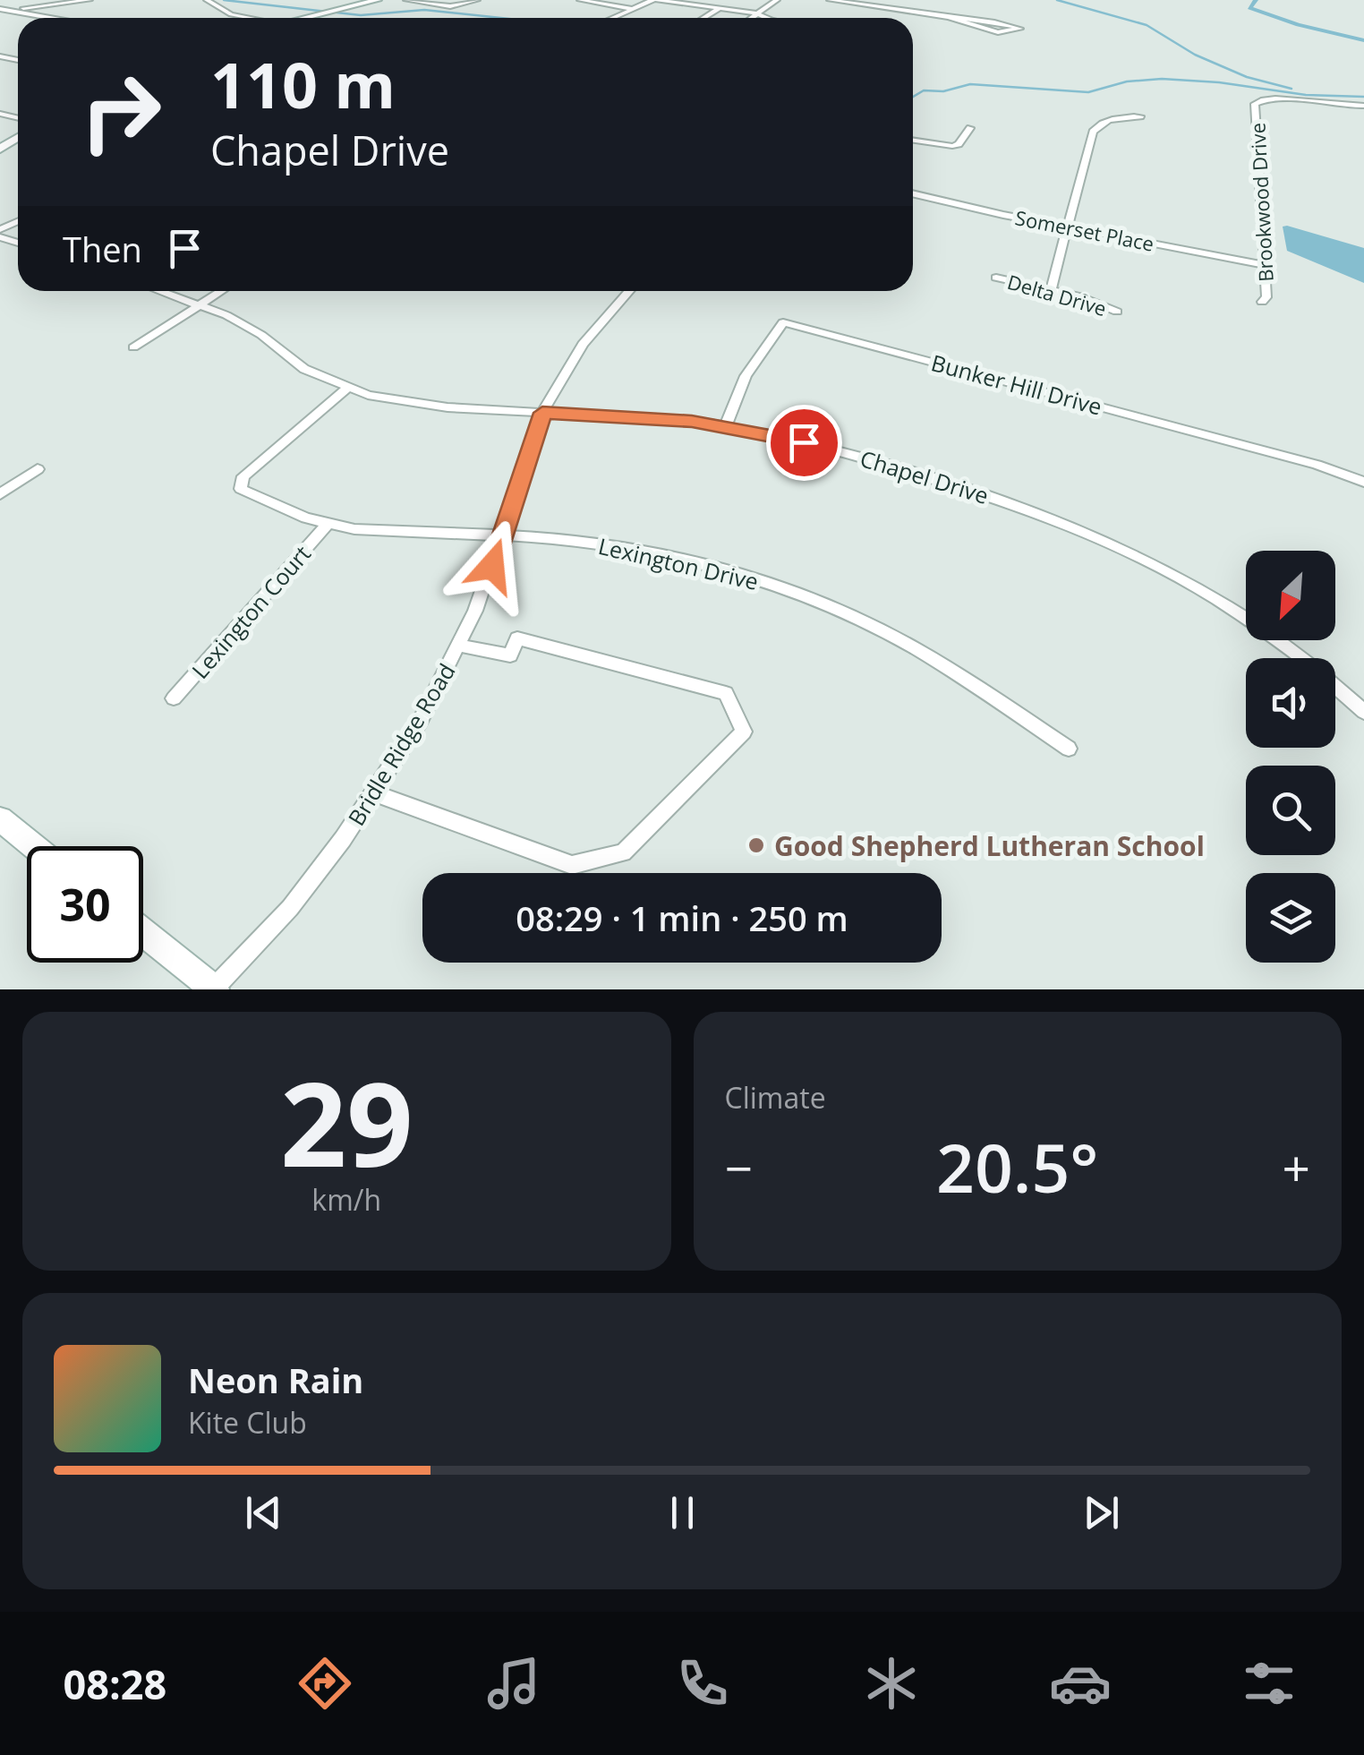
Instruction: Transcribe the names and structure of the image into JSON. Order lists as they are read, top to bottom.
{
  "streets": {
    "street": [
      "Brookwood Drive",
      "Somerset Place",
      "Delta Drive",
      "Bunker Hill Drive",
      "Chapel Drive",
      "Lexington Drive",
      "Lexington Court",
      "Bridle Ridge Road"
    ]
  },
  "crossings": [
    ["Brookwood Drive", "Somerset Place"],
    ["Bunker Hill Drive", "Chapel Drive"],
    ["Chapel Drive", "Lexington Drive"],
    ["Chapel Drive", "Bridle Ridge Road"],
    ["Lexington Drive", "Lexington Court"],
    ["Lexington Drive", "Bridle Ridge Road"]
  ],
  "places": ["Good Shepherd Lutheran School"],
  "north": "bottom left",
  "page": {
    "turn": ["110 m", "Chapel Drive"],
    "then": "Then",
    "limit": "30",
    "trip": "08:29 · 1 min · 250 m",
    "tile": [
      ["29", "km/h"],
      "Climate"
    ],
    "heat": ["−", "20.5°", "+"],
    "song": ["Neon Rain", "Kite Club"],
    "tabs": "08:28"
  }
}
